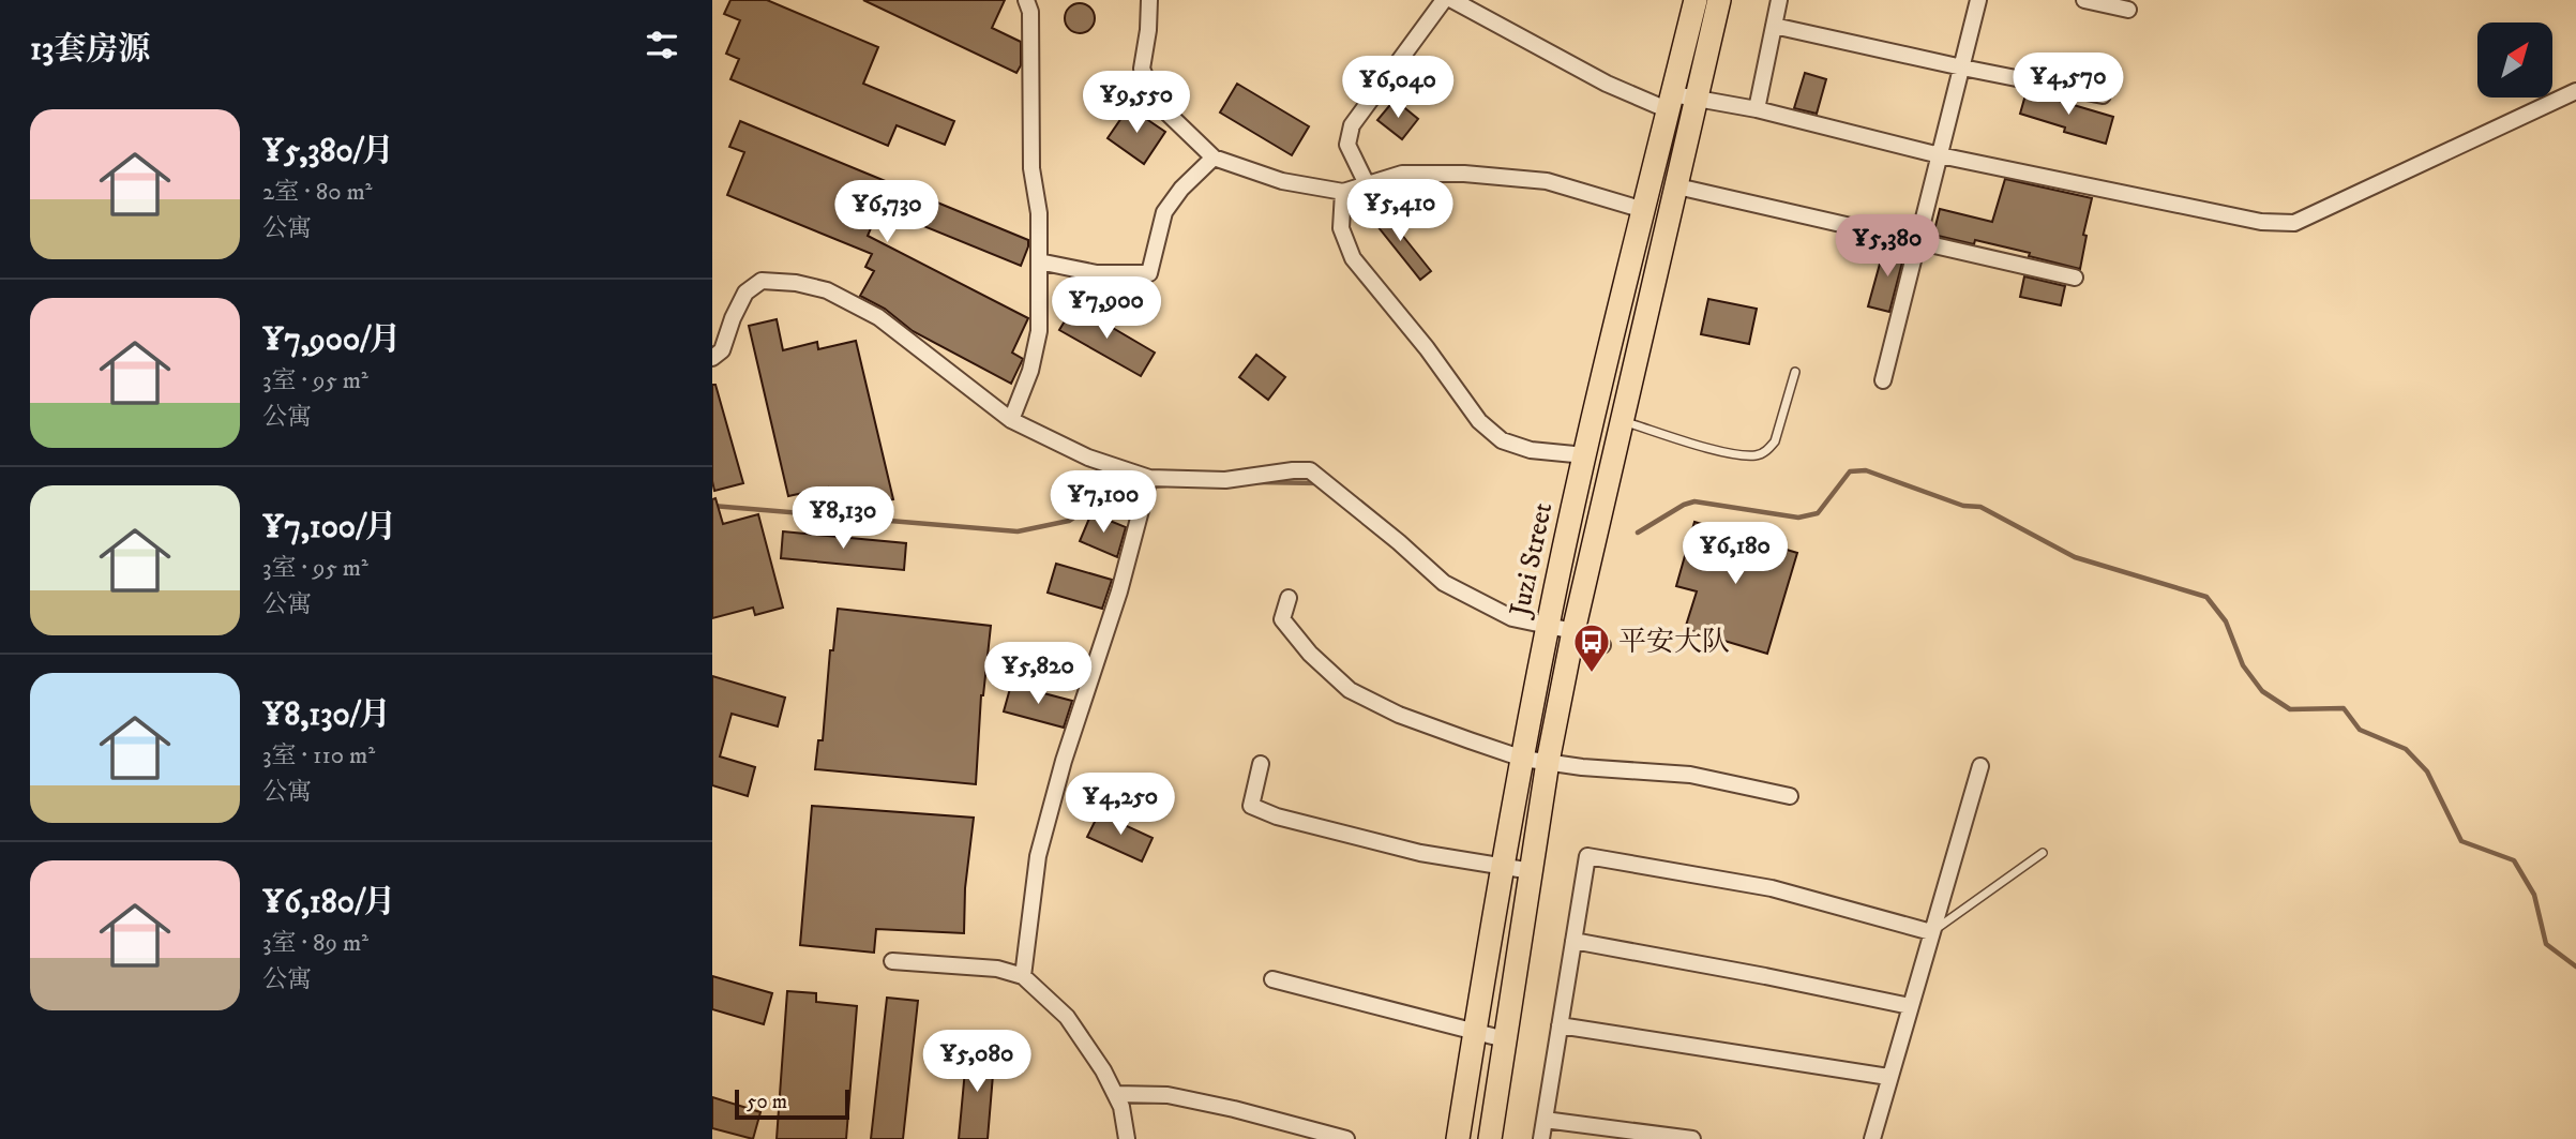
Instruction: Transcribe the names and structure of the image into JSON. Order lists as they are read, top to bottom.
{
  "streets": {
    "main road": ["Juzi Street"]
  },
  "places": {
    "bus stop": ["平安大队"]
  },
  "scale_bar": "50 m",
  "north": "top right",
  "page": {
    "heading": "13套房源",
    "price": [
      "¥4,570",
      "¥6,040",
      "¥9,550",
      "¥5,410",
      "¥6,730",
      "¥5,380",
      "¥7,900",
      "¥7,100",
      "¥8,130",
      "¥6,180",
      "¥5,820",
      "¥4,250",
      "¥5,080"
    ],
    "list": [
      {
        "name": "¥5,380/月",
        "note": "2室 · 80 m² · 公寓"
      },
      {
        "name": "¥7,900/月",
        "note": "3室 · 95 m² · 公寓"
      },
      {
        "name": "¥7,100/月",
        "note": "3室 · 95 m² · 公寓"
      },
      {
        "name": "¥8,130/月",
        "note": "3室 · 110 m² · 公寓"
      },
      {
        "name": "¥6,180/月",
        "note": "3室 · 89 m² · 公寓"
      }
    ],
    "scale": "50 m"
  }
}
